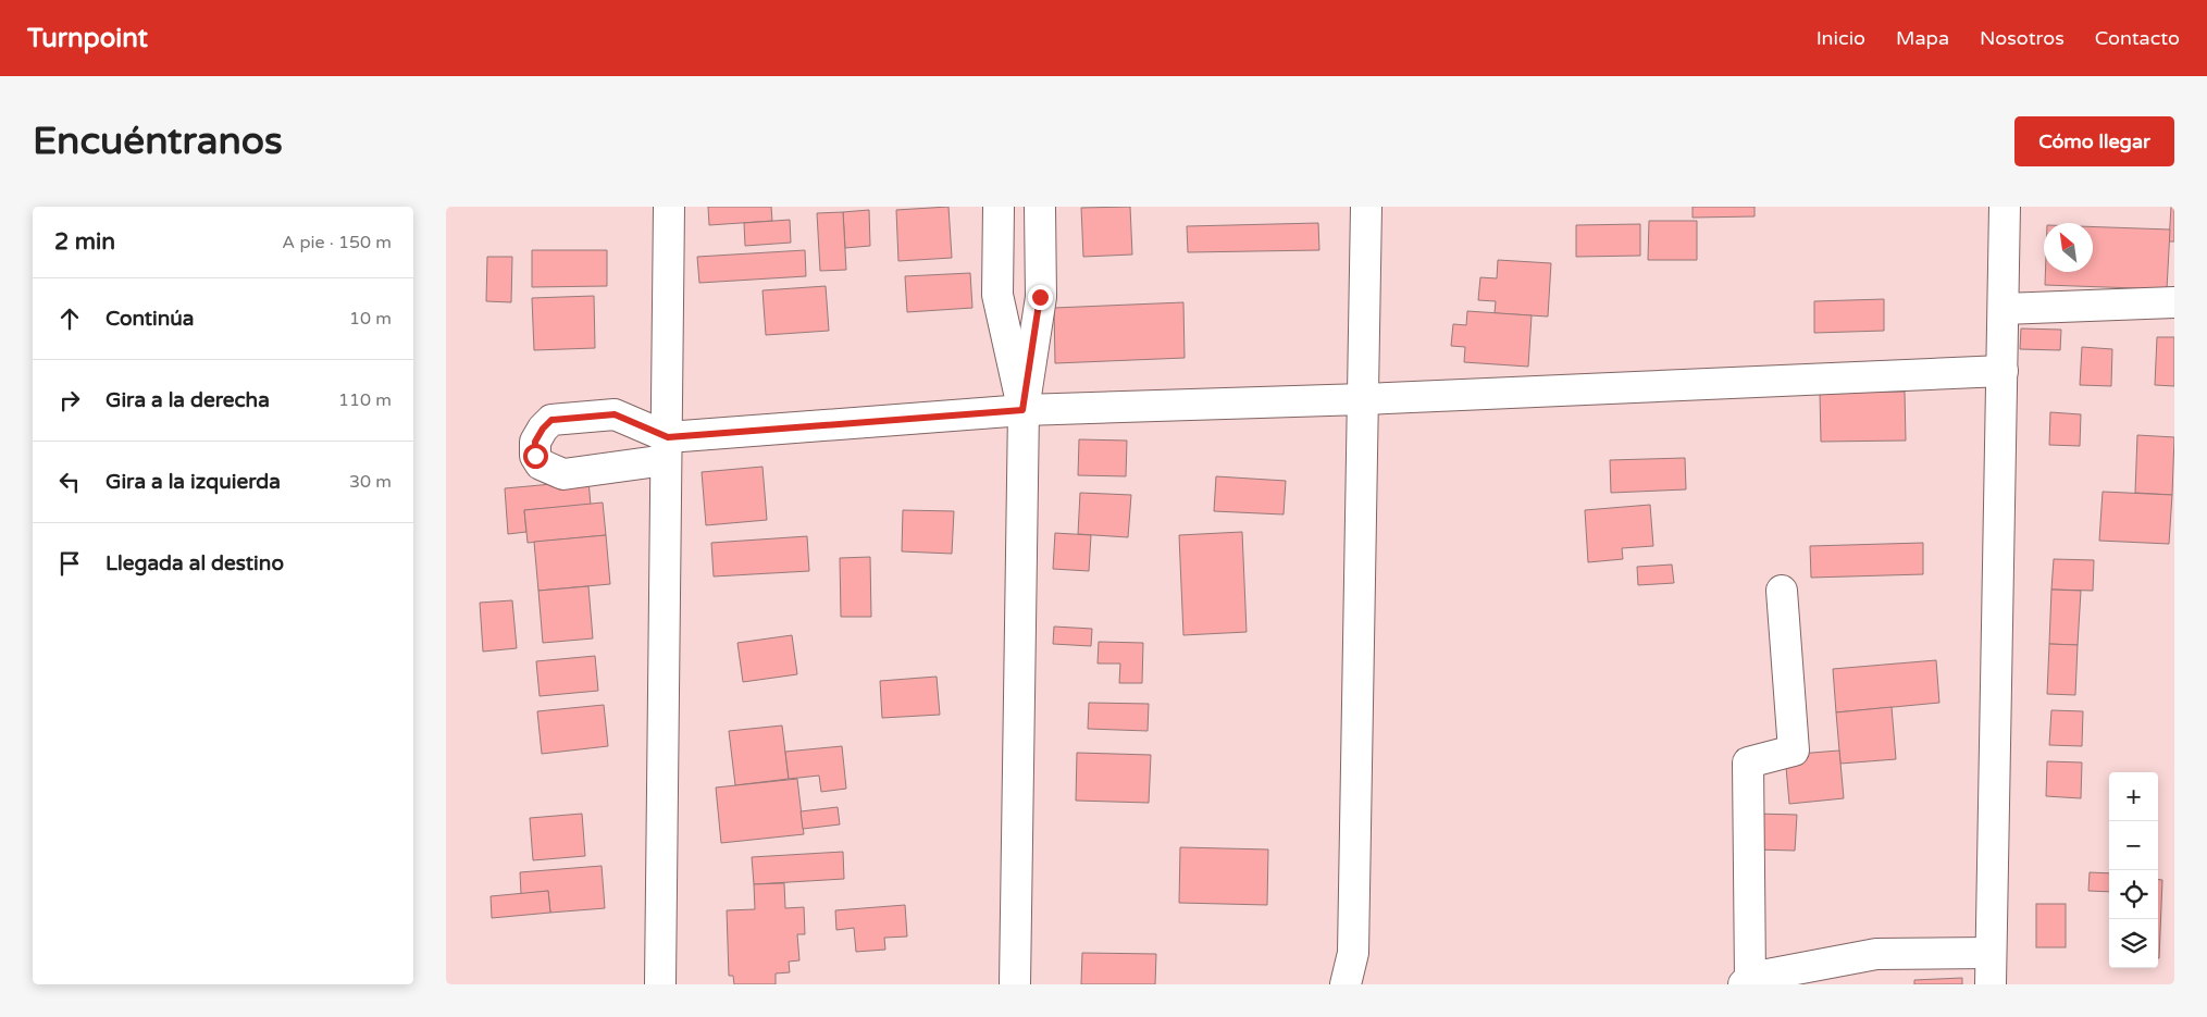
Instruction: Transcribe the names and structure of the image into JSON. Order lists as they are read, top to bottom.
{
  "north": "top left",
  "page": {
    "header": "Turnpoint",
    "nav": [
      "Inicio",
      "Mapa",
      "Nosotros",
      "Contacto"
    ],
    "buttons": "Cómo llegar",
    "title": "Encuéntranos",
    "heading": ["2 min", "A pie · 150 m"],
    "list": [
      ["Continúa", "10 m"],
      ["Gira a la derecha", "110 m"],
      ["Gira a la izquierda", "30 m"],
      "Llegada al destino"
    ],
    "map_buttons": ["+", "−"]
  }
}
